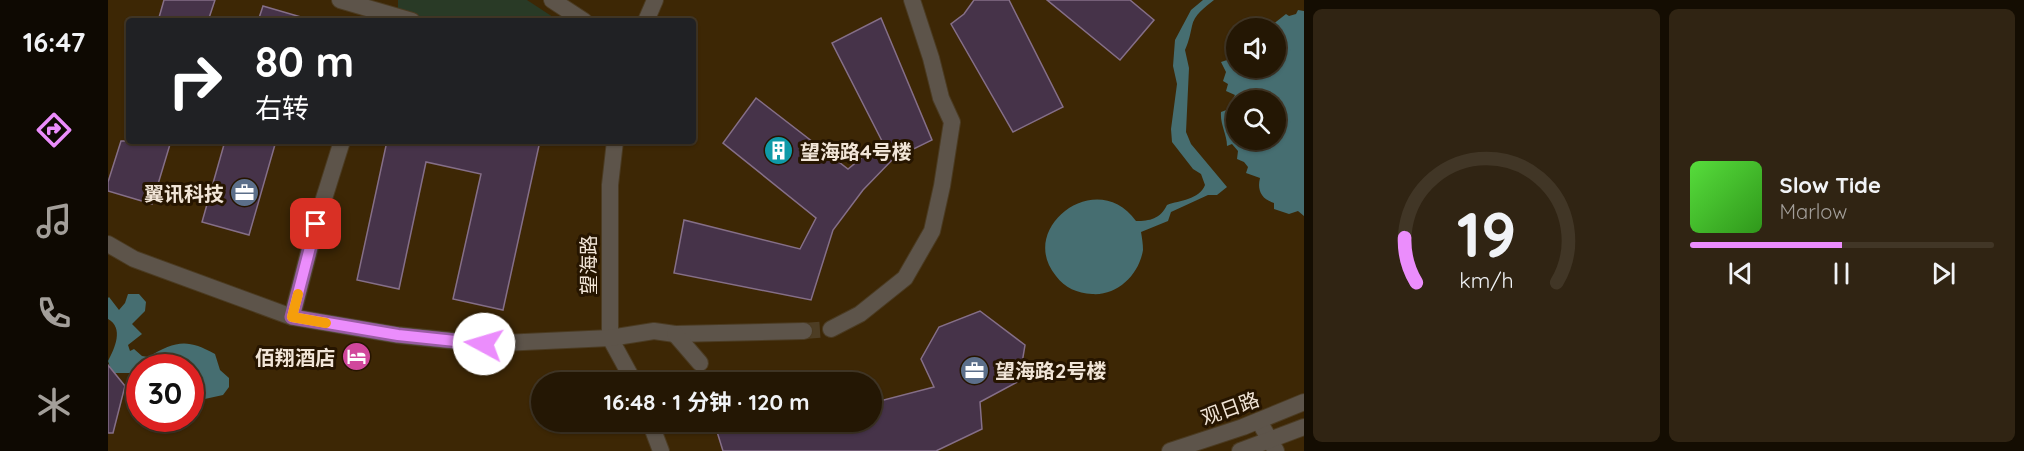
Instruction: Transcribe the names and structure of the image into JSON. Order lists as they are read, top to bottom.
{
  "streets": {
    "street": ["望海路", "观日路"]
  },
  "places": {
    "building": ["望海路4号楼"],
    "office": ["翼讯科技", "望海路2号楼"],
    "hotel": ["佰翔酒店"]
  },
  "page": {
    "tabs": "16:47",
    "turn": ["80 m", "右转"],
    "song": ["Slow Tide", "Marlow"],
    "limit": "30",
    "trip": "16:48 · 1 分钟 · 120 m",
    "gauge": ["19", "km/h"]
  }
}
